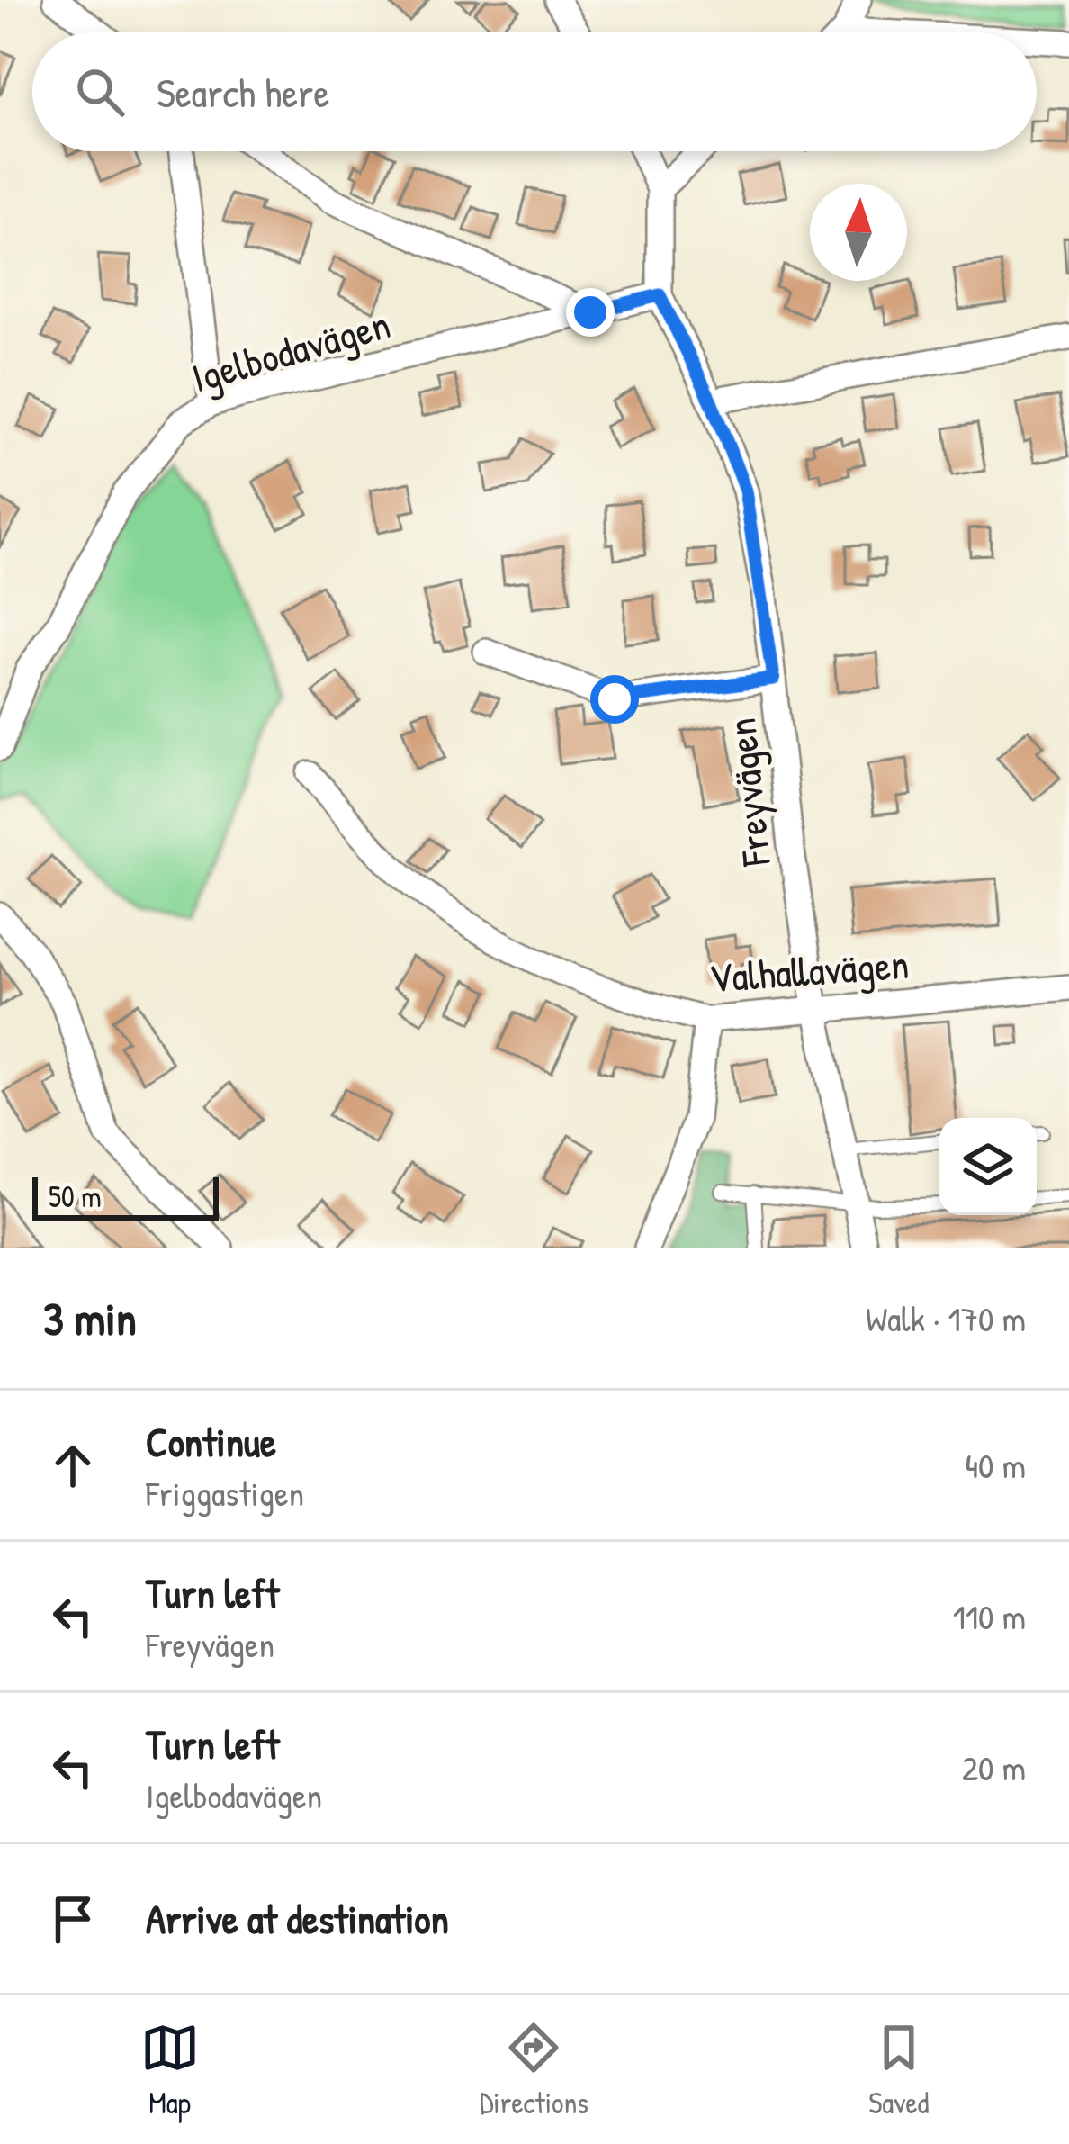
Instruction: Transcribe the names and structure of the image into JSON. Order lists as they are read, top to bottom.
{
  "streets": {
    "street": ["Igelbodavägen", "Freyvägen", "Valhallavägen"]
  },
  "crossings": [
    ["Igelbodavägen", "Freyvägen"],
    ["Freyvägen", "Valhallavägen"]
  ],
  "scale_bar": "50 m",
  "north": "top",
  "page": {
    "search": "Search here",
    "scale": "50 m",
    "heading": ["3 min", "Walk · 170 m"],
    "list": [
      ["Continue", "Friggastigen", "40 m"],
      ["Turn left", "Freyvägen", "110 m"],
      ["Turn left", "Igelbodavägen", "20 m"],
      "Arrive at destination"
    ],
    "nav": ["Map", "Directions", "Saved"]
  }
}
